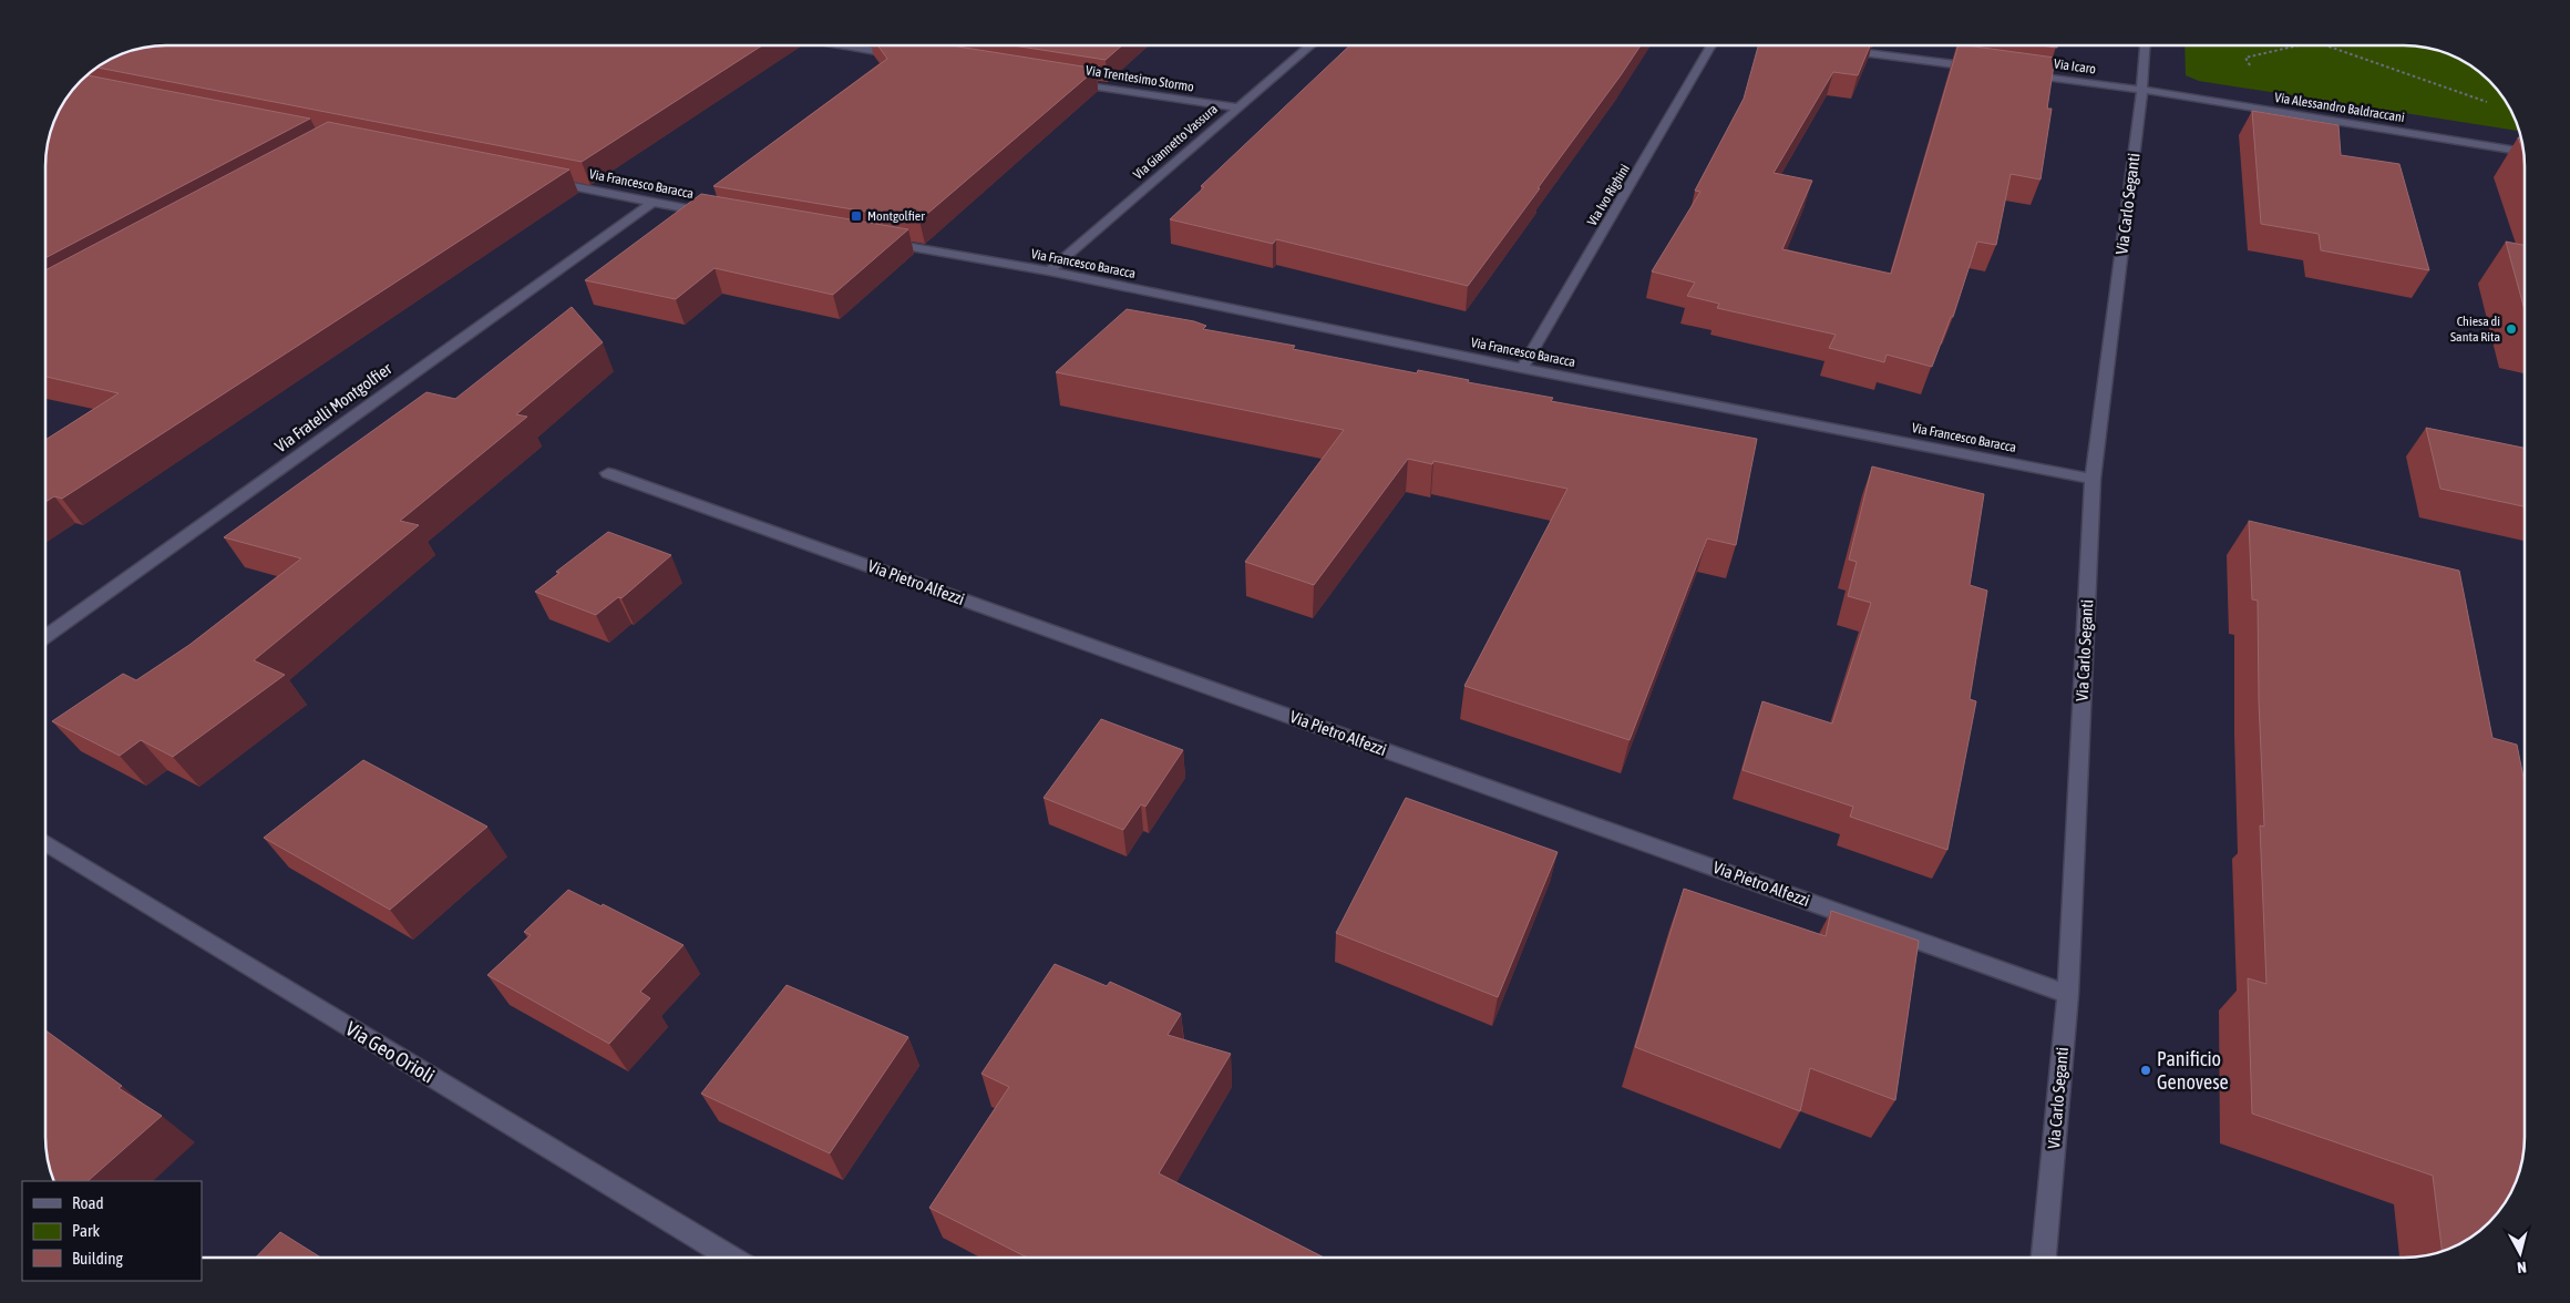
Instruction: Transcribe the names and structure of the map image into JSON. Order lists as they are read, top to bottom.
{
  "streets": {
    "street": [
      "Via Icaro",
      "Via Trentesimo Stormo",
      "Via Alessandro Baldraccani",
      "Via Giannetto Vassura",
      "Via Francesco Baracca",
      "Via Ivo Righini",
      "Via Carlo Seganti",
      "Via Fratelli Montgolfier",
      "Via Pietro Alfezzi",
      "Via Geo Orioli"
    ]
  },
  "crossings": [
    ["Via Icaro", "Via Alessandro Baldraccani"],
    ["Via Icaro", "Via Carlo Seganti"],
    ["Via Trentesimo Stormo", "Via Giannetto Vassura"],
    ["Via Alessandro Baldraccani", "Via Carlo Seganti"],
    ["Via Giannetto Vassura", "Via Francesco Baracca"],
    ["Via Francesco Baracca", "Via Ivo Righini"],
    ["Via Francesco Baracca", "Via Carlo Seganti"],
    ["Via Francesco Baracca", "Via Fratelli Montgolfier"],
    ["Via Carlo Seganti", "Via Pietro Alfezzi"]
  ],
  "places": {
    "transit": ["Montgolfier"],
    "other": ["Chiesa di Santa Rita", "Panificio Genovese"]
  },
  "legend": ["Road", "Park", "Building"],
  "north": "bottom"
}
